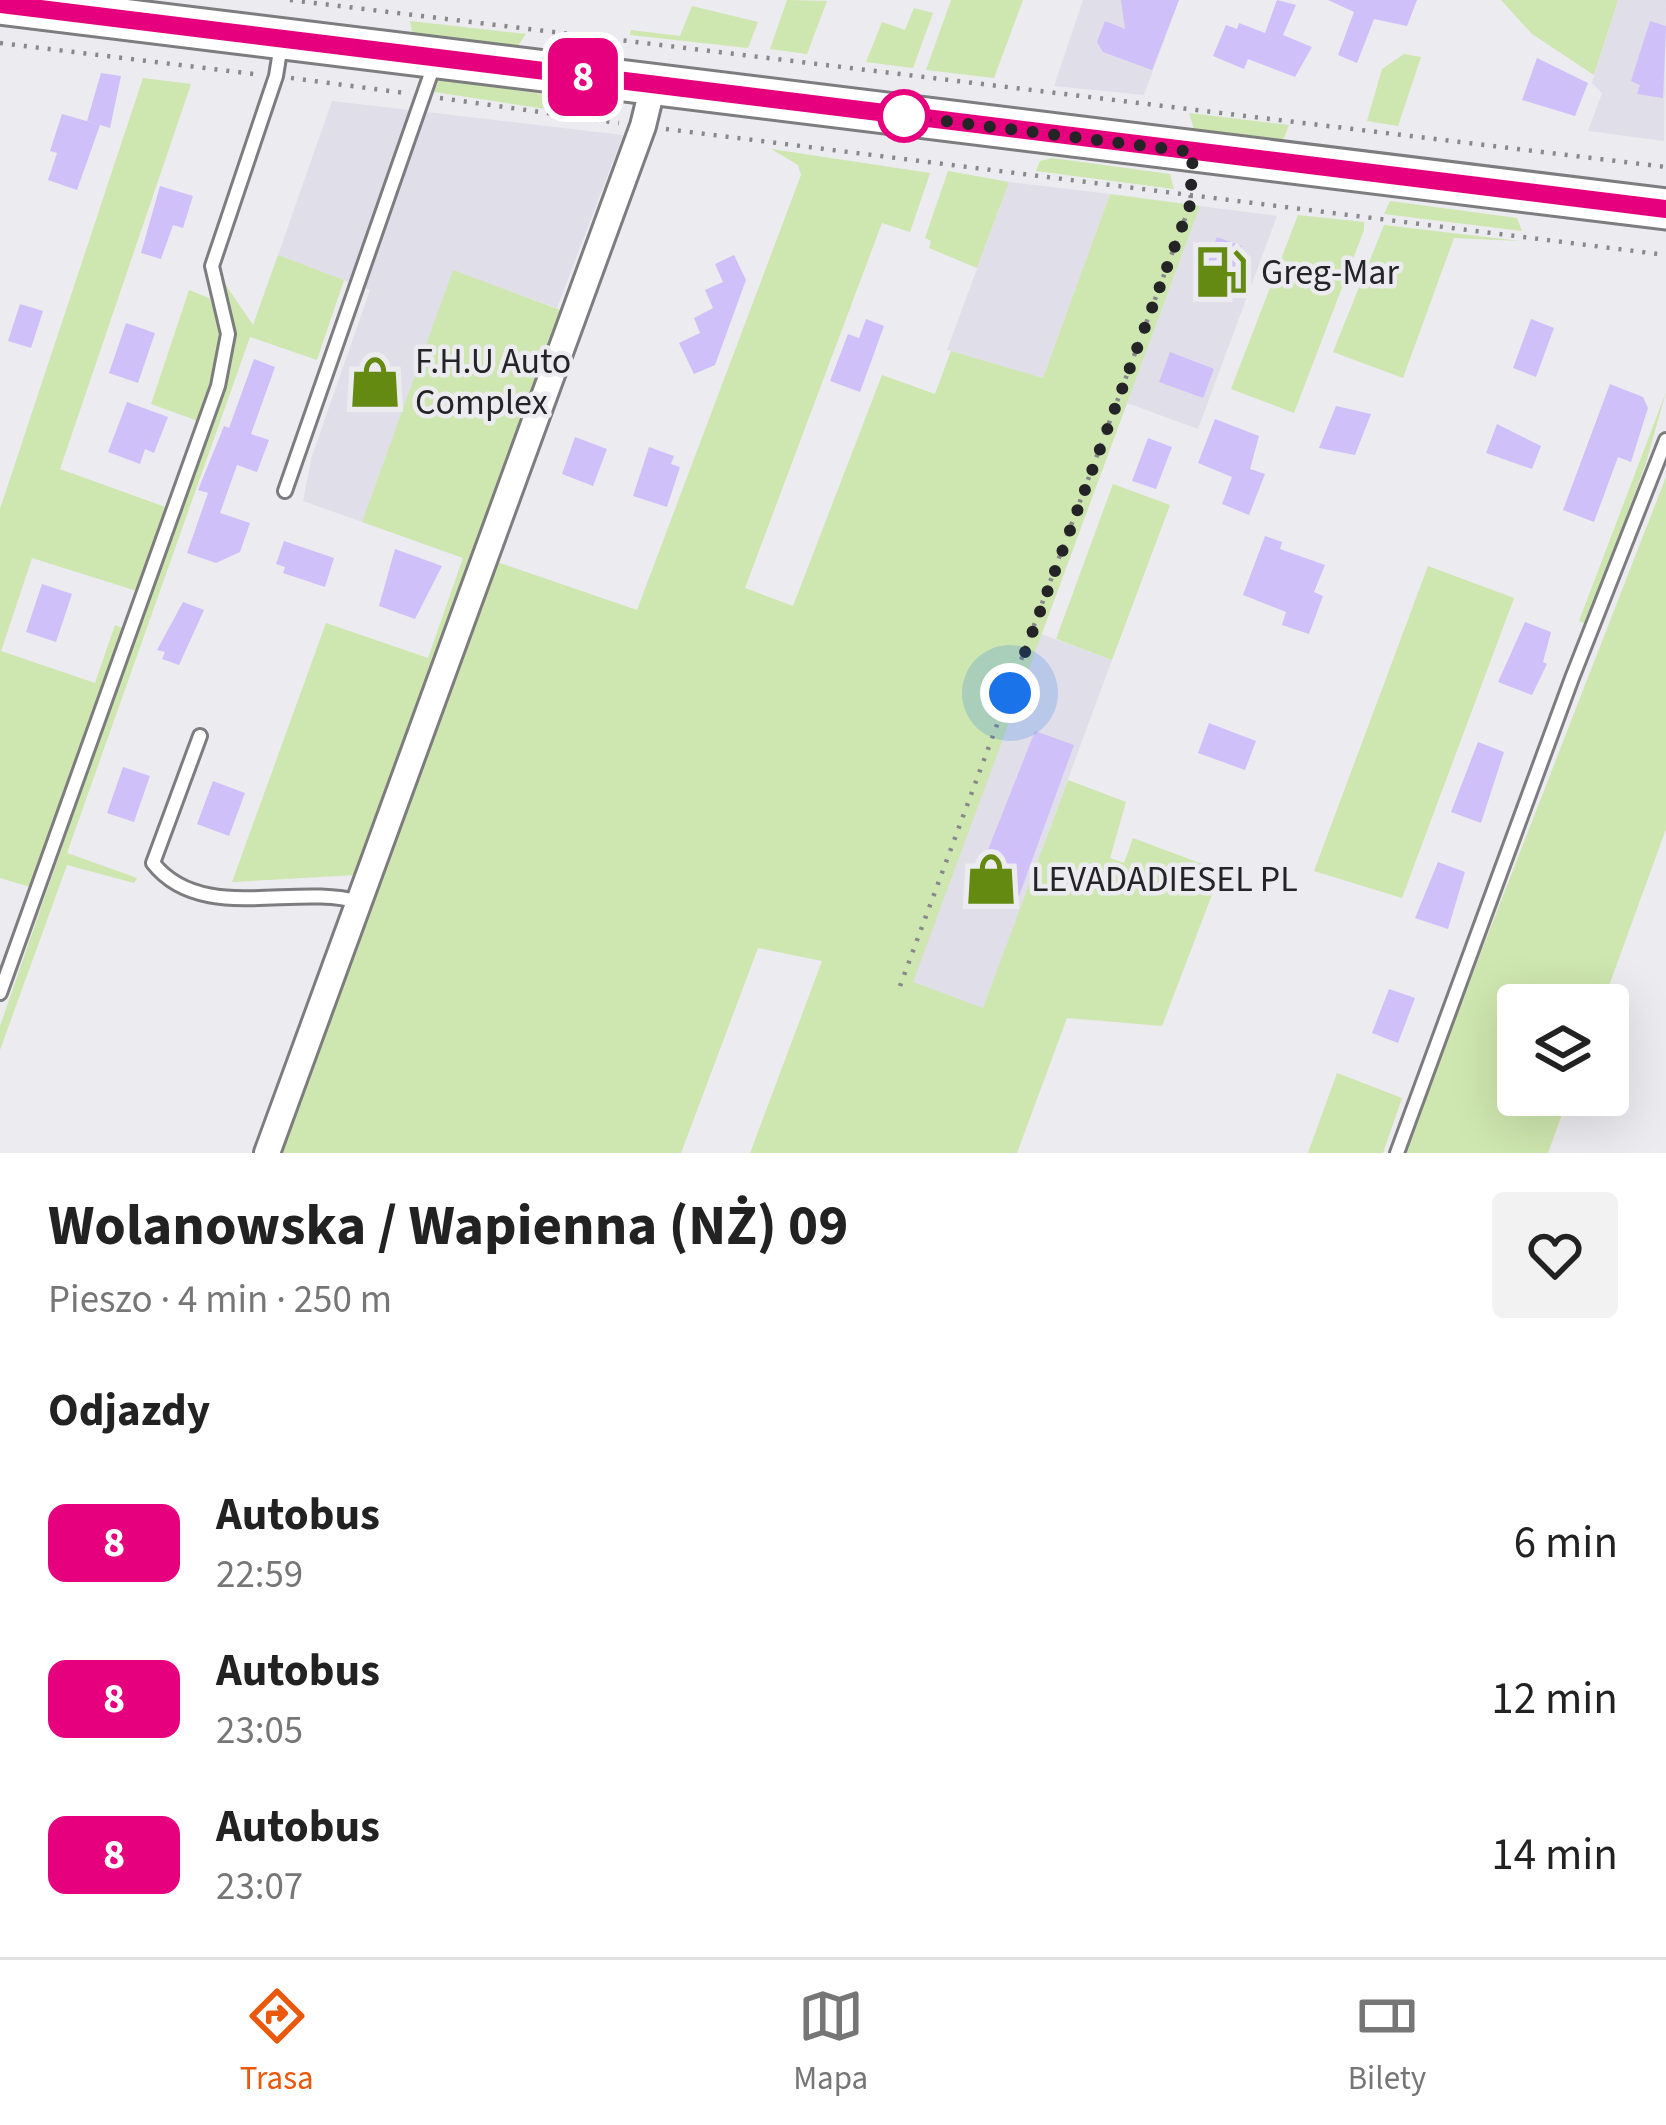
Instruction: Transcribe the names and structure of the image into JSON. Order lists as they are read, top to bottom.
{
  "places": {
    "fuel station": ["Greg-Mar"],
    "shop": ["F.H.U Auto Complex", "LEVADADIESEL PL"]
  },
  "lines": ["bus line 8"],
  "page": {
    "on_map": "8",
    "heading": [
      ["Wolanowska / Wapienna (NŻ) 09", "Pieszo · 4 min · 250 m"],
      "Odjazdy"
    ],
    "list": [
      {
        "mark": "8",
        "name": "Autobus",
        "note": "22:59",
        "value": "6 min"
      },
      {
        "mark": "8",
        "name": "Autobus",
        "note": "23:05",
        "value": "12 min"
      },
      {
        "mark": "8",
        "name": "Autobus",
        "note": "23:07",
        "value": "14 min"
      }
    ],
    "tabs": ["Trasa", "Mapa", "Bilety"]
  }
}
